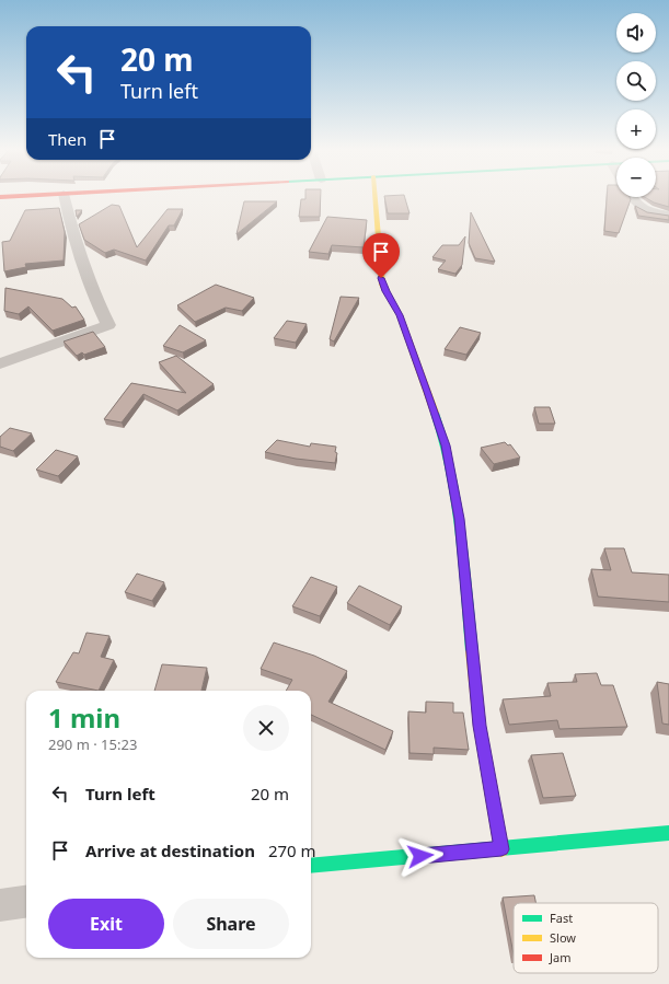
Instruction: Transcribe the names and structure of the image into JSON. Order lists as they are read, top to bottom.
{
  "legend": ["Fast", "Slow", "Jam"],
  "page": {
    "map_buttons": ["+", "−"],
    "turn": ["20 m", "Turn left"],
    "then": "Then",
    "heading": ["1 min", "290 m · 15:23"],
    "list": [
      {
        "name": "Turn left",
        "value": "20 m"
      },
      {
        "name": "Arrive at destination",
        "value": "270 m"
      }
    ],
    "buttons": ["Exit", "Share"]
  }
}
